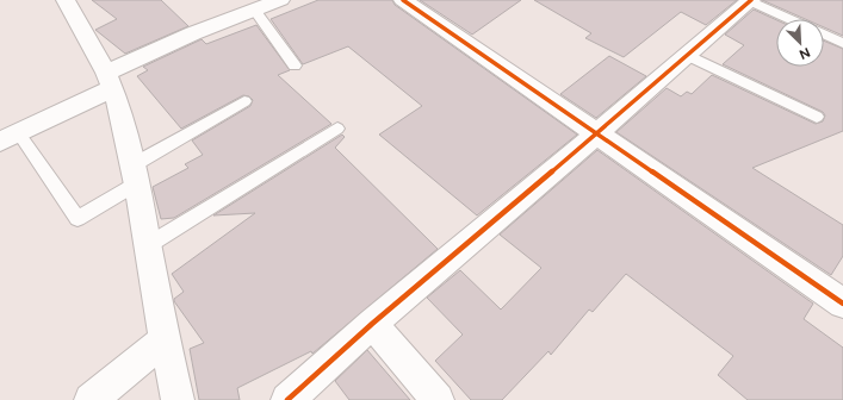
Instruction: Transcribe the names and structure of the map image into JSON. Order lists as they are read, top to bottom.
{
  "north": "bottom right"
}
